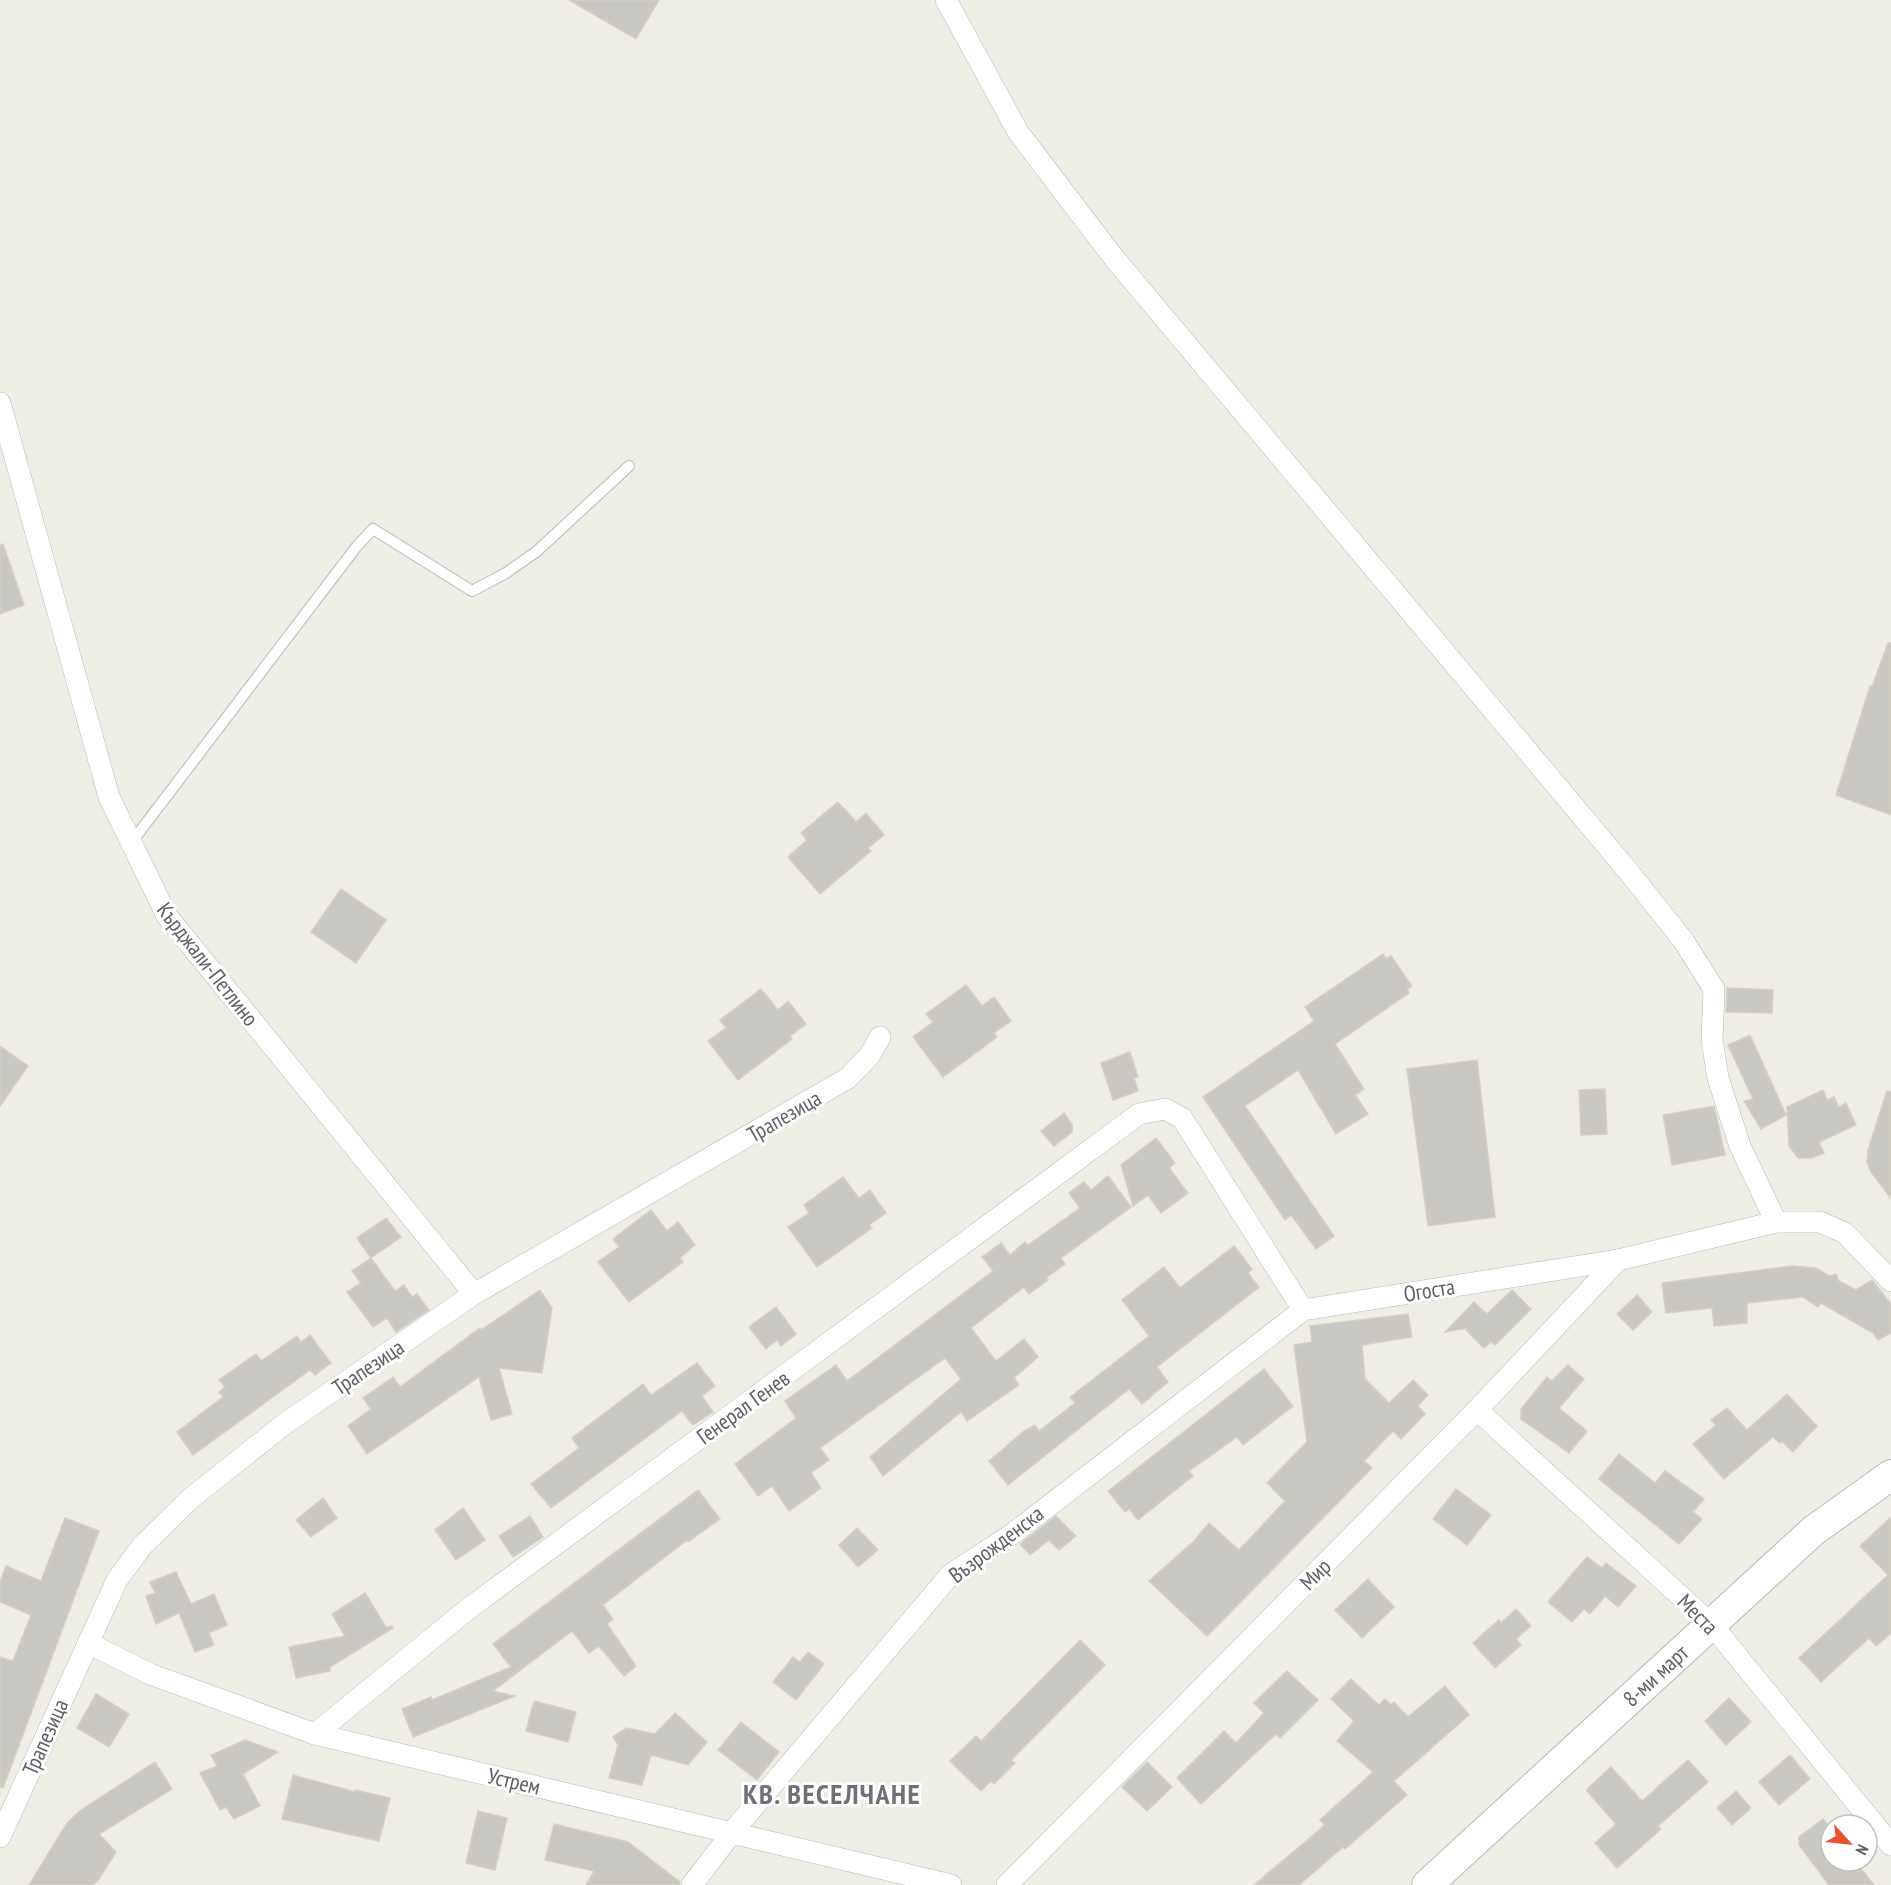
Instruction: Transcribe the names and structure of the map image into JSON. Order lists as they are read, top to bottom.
{
  "streets": {
    "main road": ["8-ми март"],
    "street": [
      "Кърджали-Петлино",
      "Трапезица",
      "Огоста",
      "Генерал Генев",
      "Възрожденска",
      "Мир",
      "Места",
      "Устрем"
    ]
  },
  "crossings": [
    ["Кърджали-Петлино", "Трапезица"],
    ["Трапезица", "Устрем"],
    ["Огоста", "Генерал Генев"],
    ["Огоста", "Възрожденска"],
    ["Огоста", "Мир"],
    ["Генерал Генев", "Възрожденска"],
    ["Генерал Генев", "Устрем"],
    ["Възрожденска", "Устрем"],
    ["Мир", "Места"],
    ["Места", "8-ми март"]
  ],
  "districts": ["КВ. ВЕСЕЛЧАНЕ"],
  "north": "bottom right"
}
